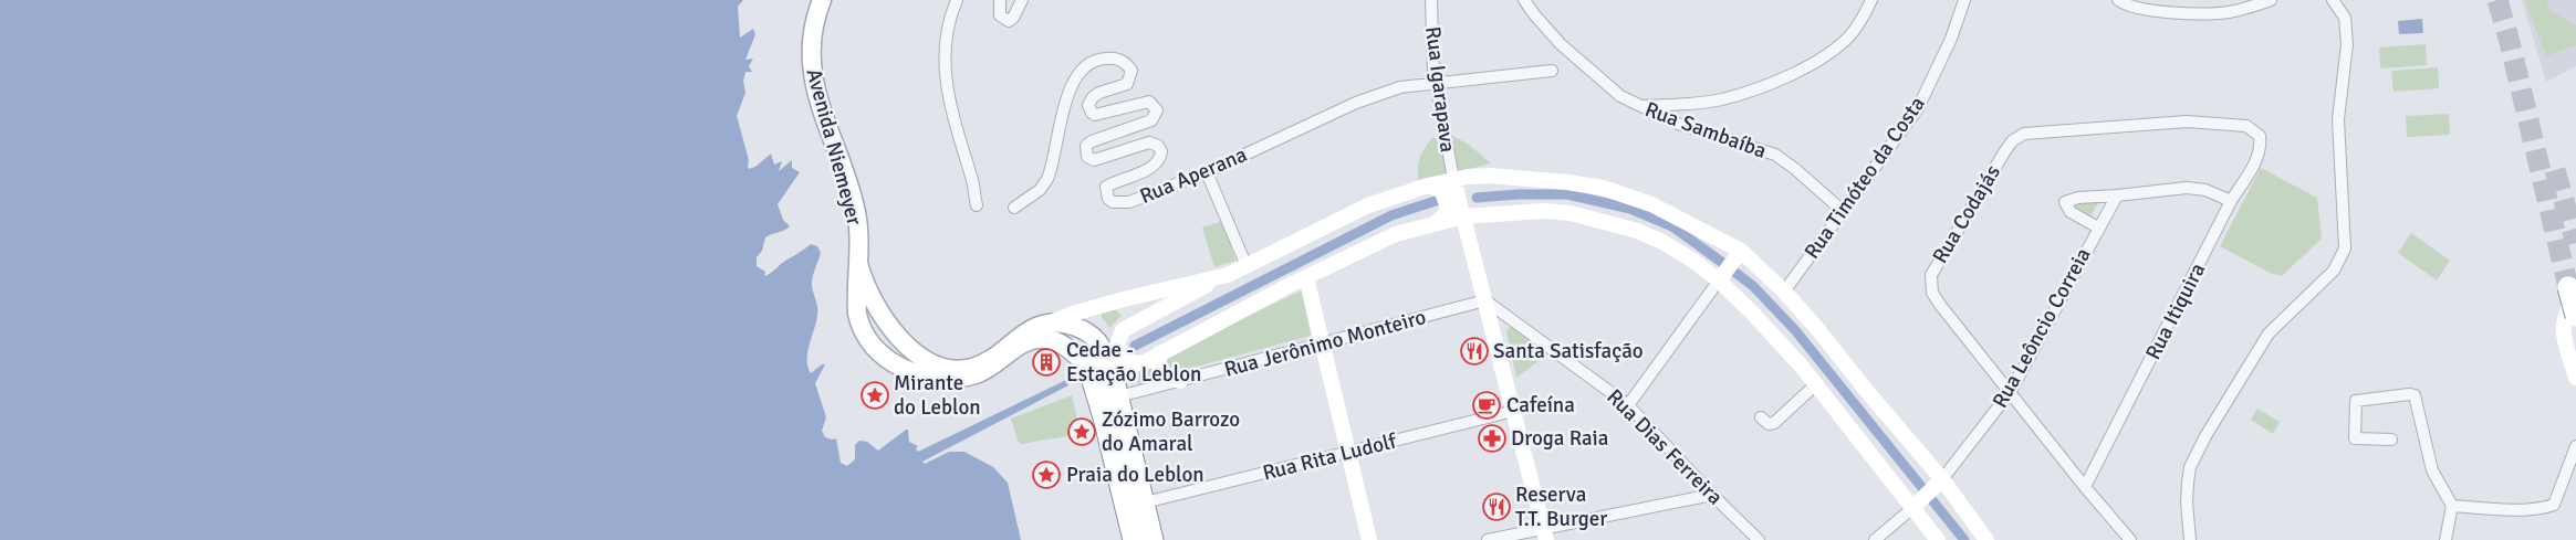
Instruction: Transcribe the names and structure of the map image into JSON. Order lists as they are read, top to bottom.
{
  "streets": {
    "main road": ["Avenida Niemeyer"],
    "street": [
      "Rua Igarapava",
      "Rua Sambaíba",
      "Rua Aperana",
      "Rua Timóteo da Costa",
      "Rua Codajás",
      "Rua Itiquira",
      "Rua Leôncio Correia",
      "Rua Jerônimo Monteiro",
      "Rua Dias Ferreira",
      "Rua Rita Ludolf"
    ]
  },
  "crossings": [
    ["Rua Igarapava", "Rua Aperana"],
    ["Rua Sambaíba", "Rua Timóteo da Costa"],
    ["Rua Codajás", "Rua Itiquira"],
    ["Rua Codajás", "Rua Leôncio Correia"],
    ["Rua Itiquira", "Rua Leôncio Correia"],
    ["Rua Jerônimo Monteiro", "Rua Dias Ferreira"]
  ],
  "places": {
    "restaurant": ["Santa Satisfação", "Reserva T.T. Burger"],
    "building": ["Cedae - Estação Leblon"],
    "place": ["Mirante do Leblon", "Zózimo Barrozo do Amaral", "Praia do Leblon"],
    "cafe": ["Cafeína"],
    "pharmacy": ["Droga Raia"]
  }
}
